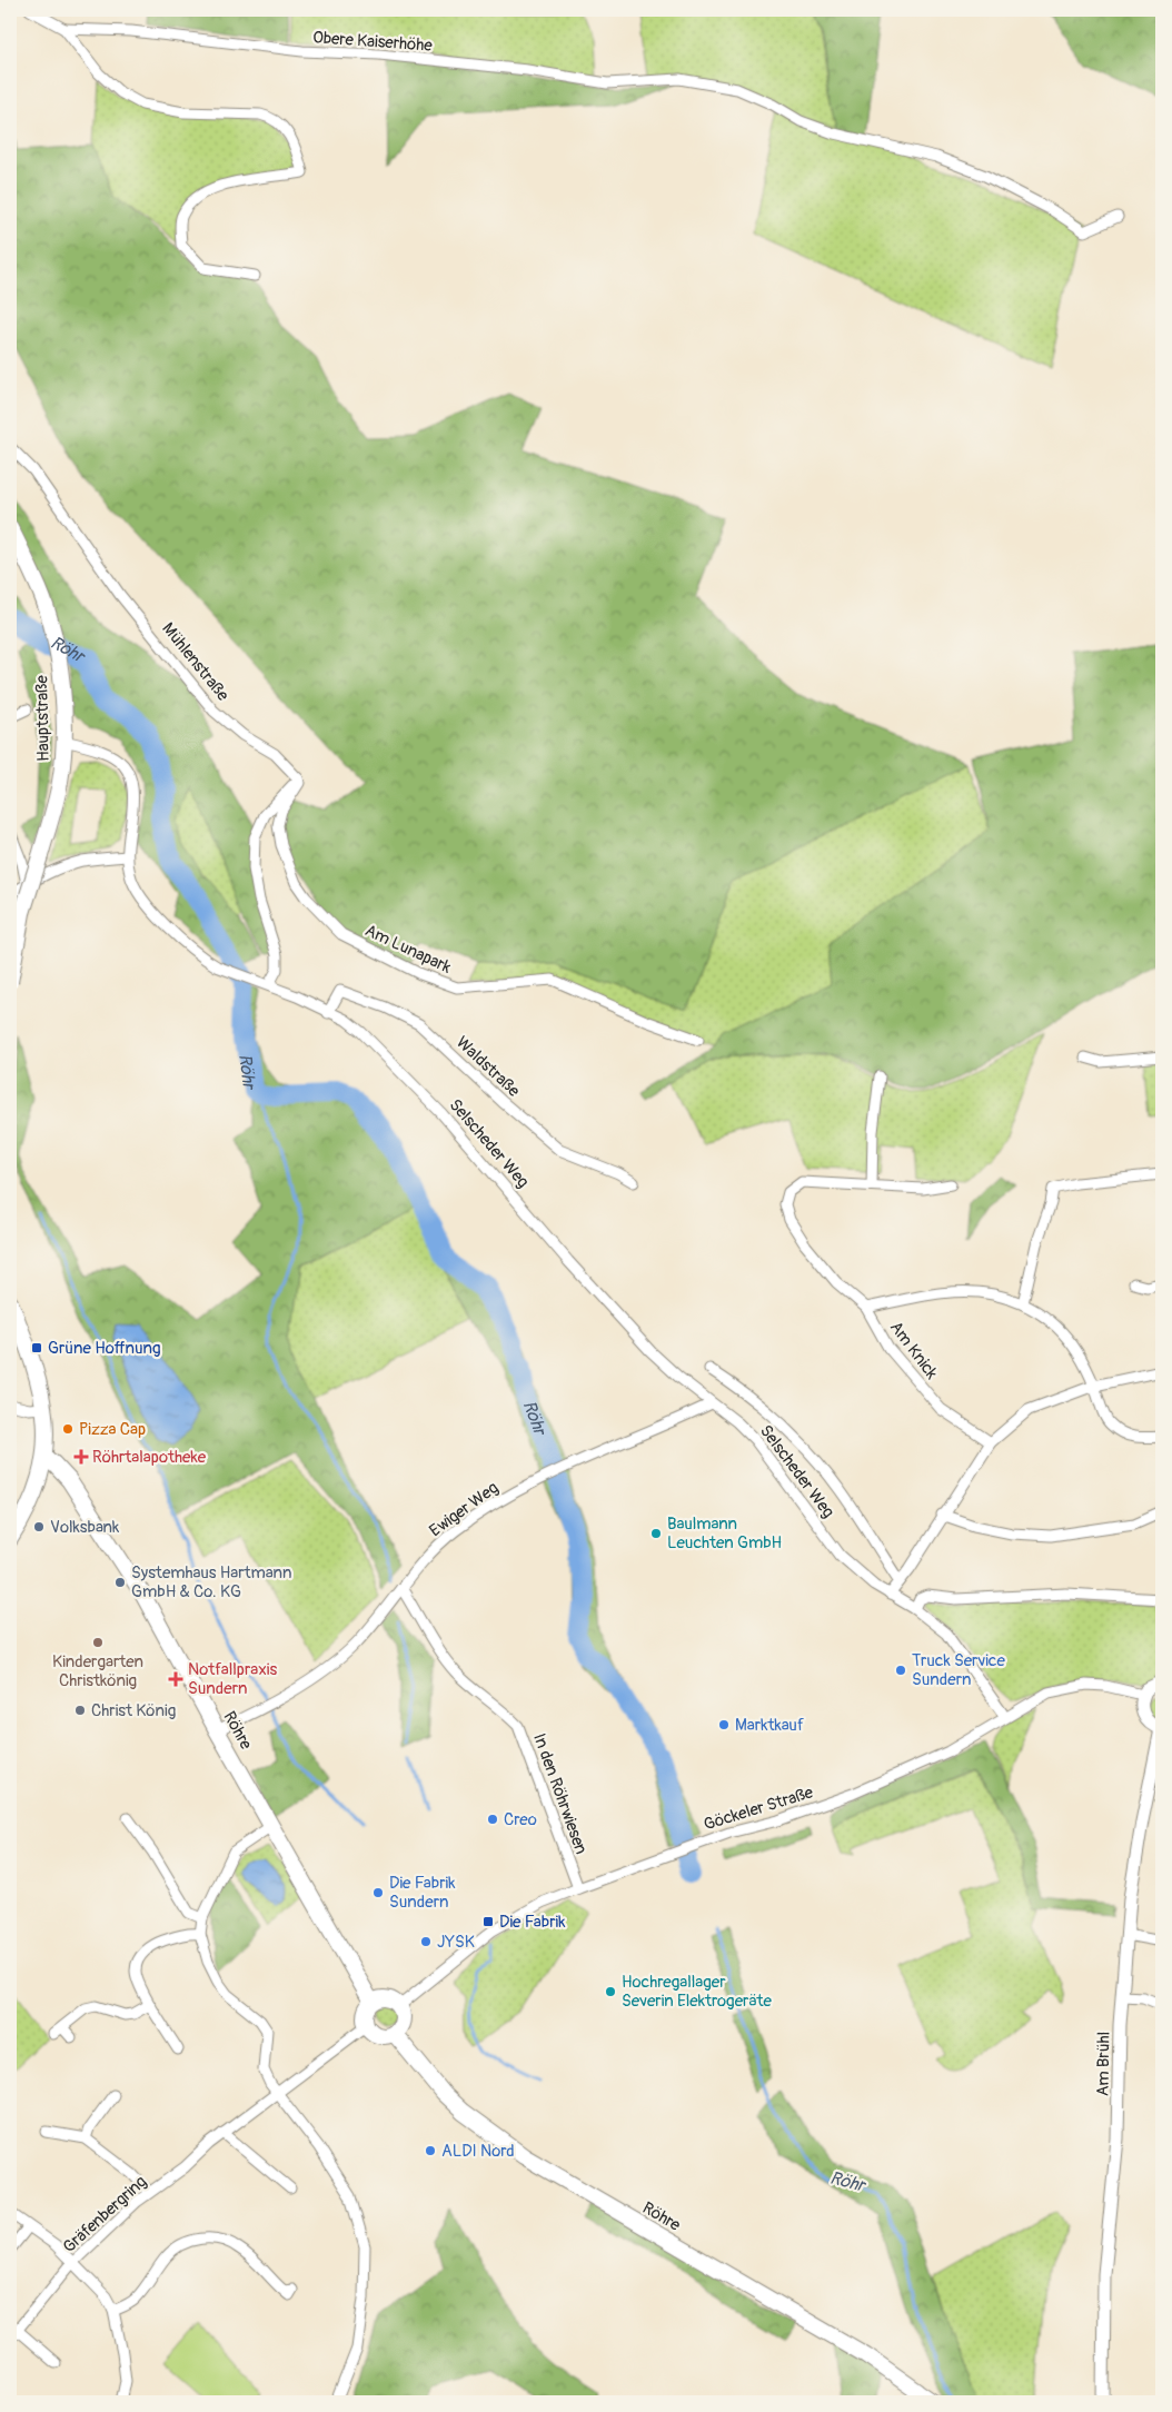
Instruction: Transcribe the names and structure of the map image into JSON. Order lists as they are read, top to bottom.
{
  "streets": {
    "main road": ["Hauptstraße", "Röhre"],
    "street": [
      "Obere Kaiserhöhe",
      "Mühlenstraße",
      "Am Lunapark",
      "Waldstraße",
      "Selscheder Weg",
      "Am Knick",
      "Ewiger Weg",
      "In den Röhrwiesen",
      "Göckeler Straße",
      "Am Brühl",
      "Gräfenbergring"
    ]
  },
  "crossings": [
    ["Mühlenstraße", "Am Lunapark"],
    ["Hauptstraße", "Selscheder Weg"],
    ["Waldstraße", "Selscheder Weg"],
    ["Selscheder Weg", "Ewiger Weg"],
    ["Selscheder Weg", "Göckeler Straße"],
    ["Ewiger Weg", "Röhre"],
    ["Ewiger Weg", "In den Röhrwiesen"],
    ["Röhre", "Göckeler Straße"],
    ["Röhre", "Gräfenbergring"],
    ["In den Röhrwiesen", "Göckeler Straße"],
    ["Göckeler Straße", "Gräfenbergring"]
  ],
  "water": ["Röhr"],
  "places": {
    "transit": ["Grüne Hoffnung", "Die Fabrik"],
    "other": [
      "Pizza Cap",
      "Volksbank",
      "Baulmann Leuchten GmbH",
      "Systemhaus Hartmann GmbH & Co. KG",
      "Kindergarten Christkönig",
      "Truck Service Sundern",
      "Christ König",
      "Marktkauf",
      "Creo",
      "Die Fabrik Sundern",
      "JYSK",
      "Hochregallager Severin Elektrogeräte",
      "ALDI Nord"
    ],
    "health": ["Röhrtalapotheke", "Notfallpraxis Sundern"]
  }
}
